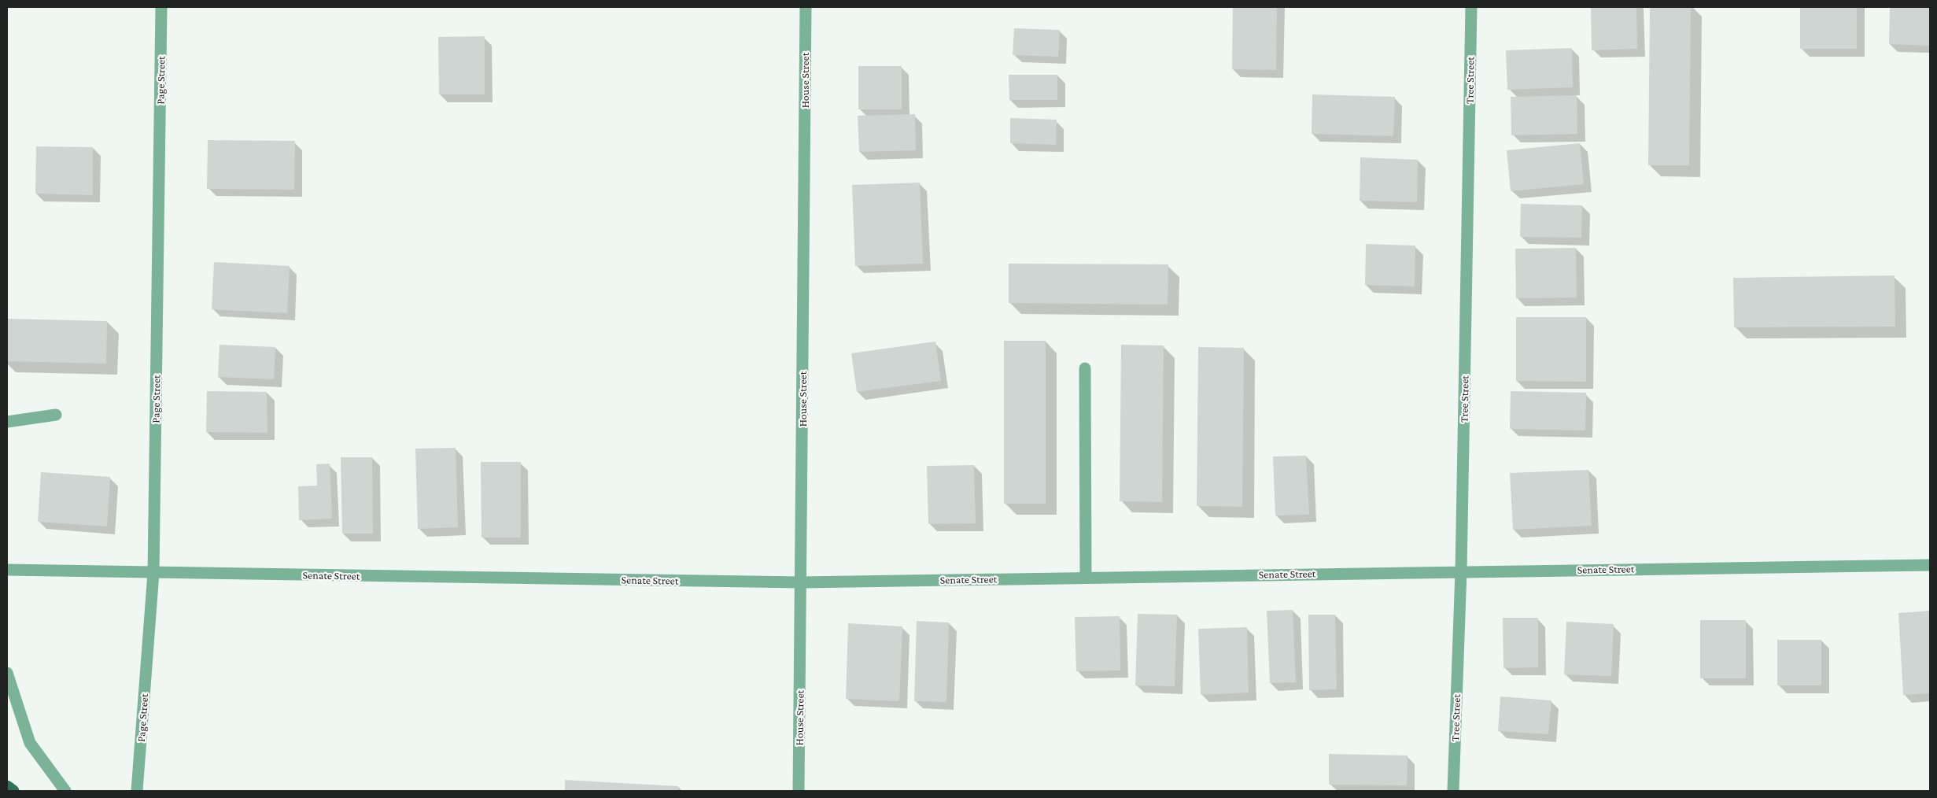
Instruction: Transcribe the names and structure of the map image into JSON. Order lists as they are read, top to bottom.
{
  "streets": {
    "street": [
      "Page Street",
      "House Street",
      "Tree Street",
      "Senate Street"
    ]
  },
  "crossings": [
    ["Page Street", "Senate Street"],
    ["House Street", "Senate Street"],
    ["Tree Street", "Senate Street"]
  ]
}
